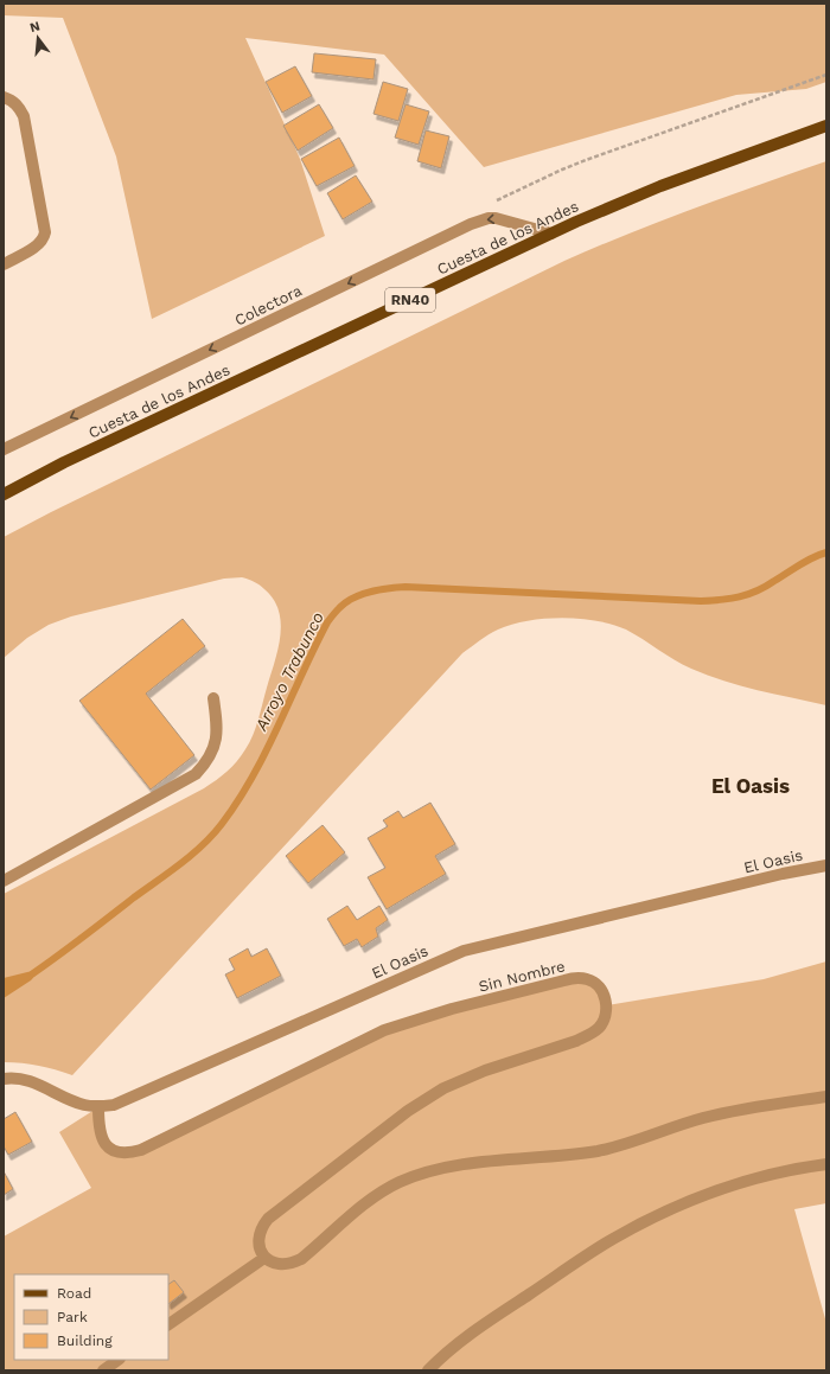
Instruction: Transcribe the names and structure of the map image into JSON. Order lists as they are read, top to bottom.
{
  "streets": {
    "main road": ["Cuesta de los Andes", "RN40"],
    "street": ["Colectora", "El Oasis", "Sin Nombre"]
  },
  "crossings": [
    ["Cuesta de los Andes", "Colectora"],
    ["El Oasis", "Sin Nombre"]
  ],
  "one_way": ["Colectora"],
  "districts": ["El Oasis"],
  "water": ["Arroyo Trabunco"],
  "legend": ["Road", "Park", "Building"],
  "north": "top"
}
